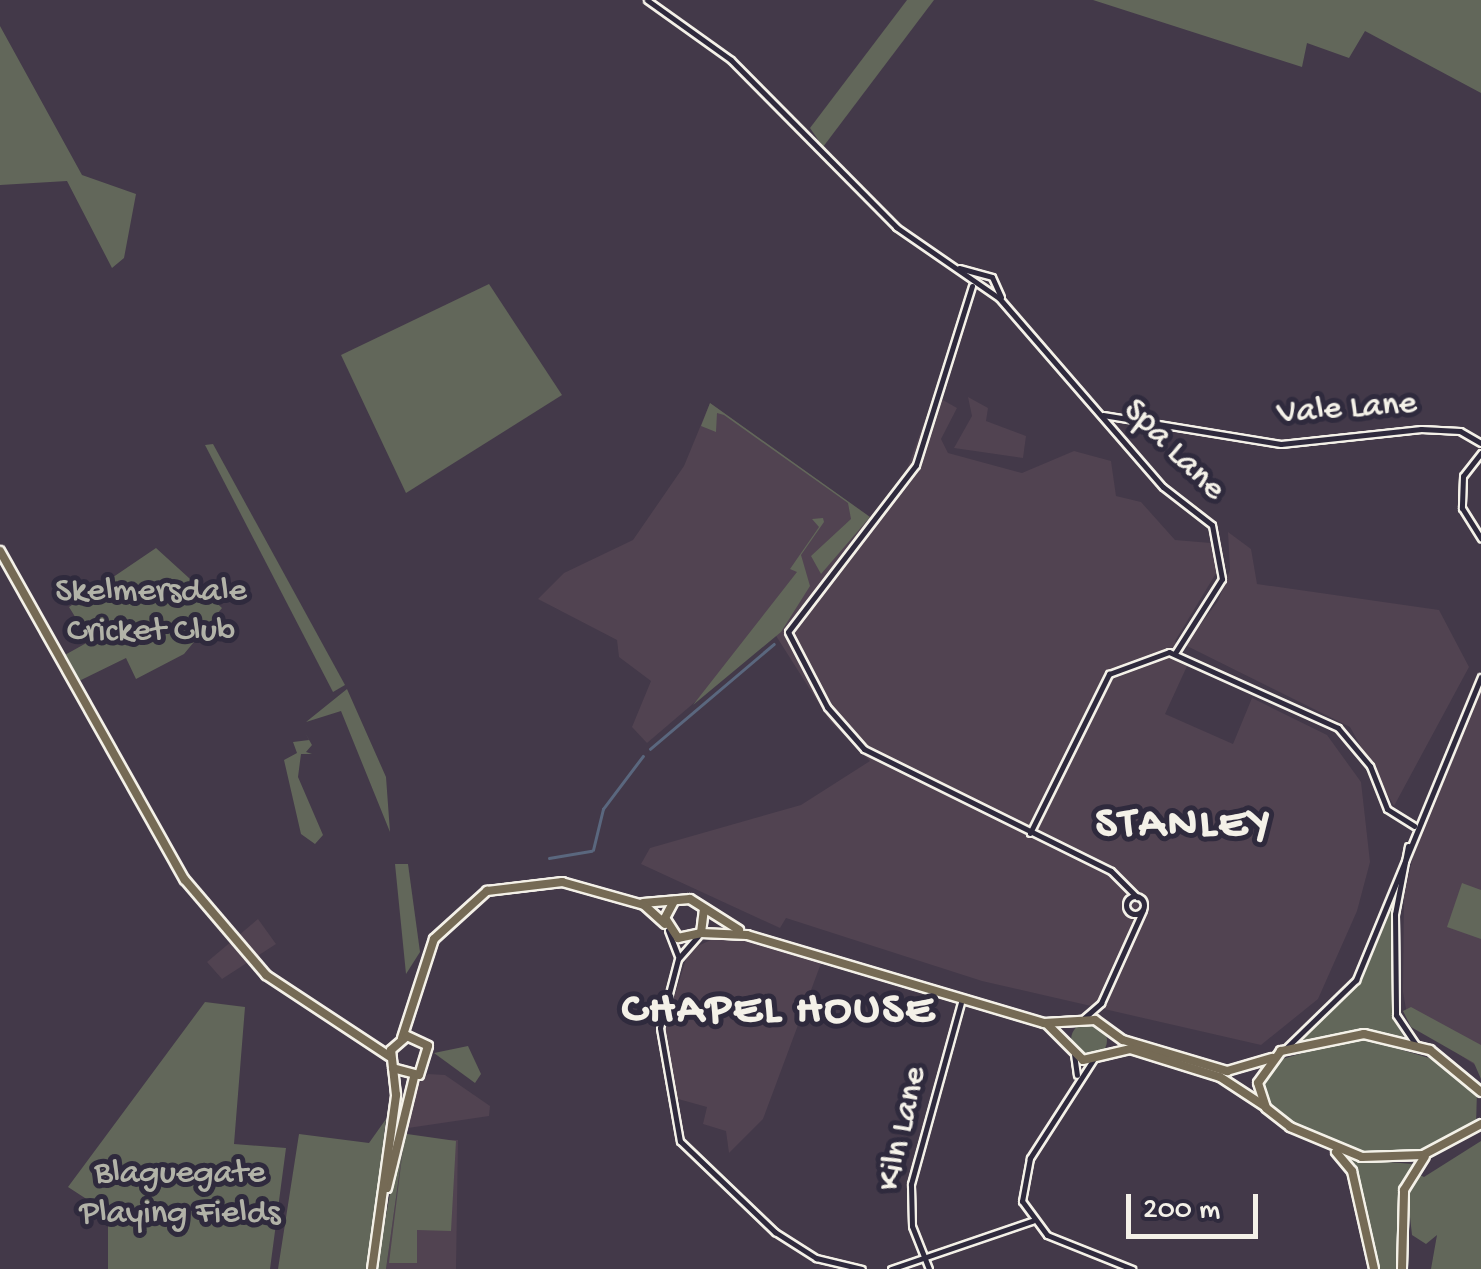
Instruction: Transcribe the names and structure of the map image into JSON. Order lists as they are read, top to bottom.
{
  "streets": {
    "street": ["Vale Lane", "Spa Lane", "Kiln Lane"]
  },
  "crossings": [
    ["Vale Lane", "Spa Lane"]
  ],
  "districts": ["STANLEY", "CHAPEL HOUSE"],
  "parks": ["Skelmersdale Cricket Club", "Blaguegate Playing Fields"],
  "scale_bar": "200 m"
}
